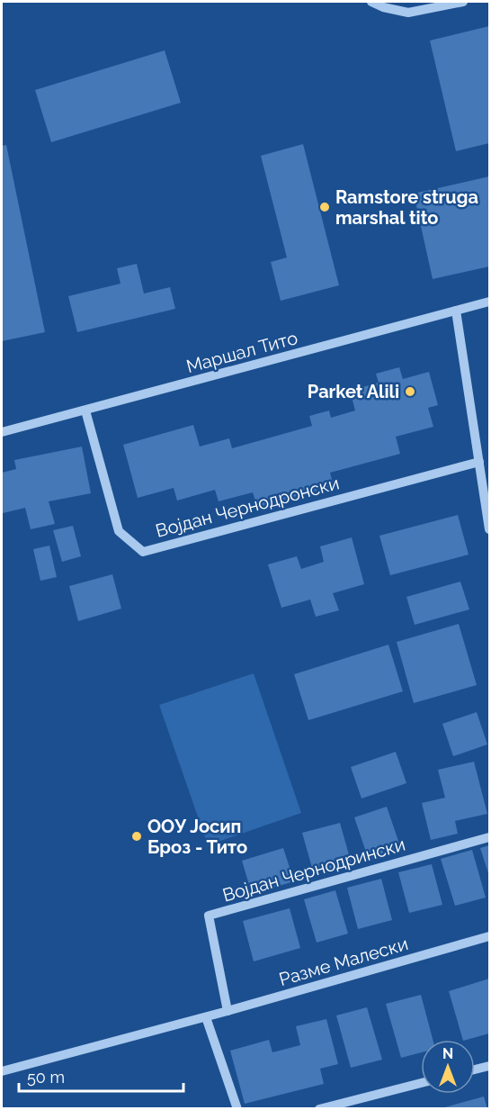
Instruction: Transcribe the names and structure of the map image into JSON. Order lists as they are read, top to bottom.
{
  "streets": {
    "street": [
      "Маршал Тито",
      "Војдан Чернодронски",
      "Војдан Чернодрински",
      "Разме Малески"
    ]
  },
  "crossings": [
    ["Маршал Тито", "Војдан Чернодронски"],
    ["Војдан Чернодрински", "Разме Малески"]
  ],
  "places": ["Ramstore struga marshal tito", "Parket Alili", "ООУ Јосип Броз - Тито"],
  "scale_bar": "50 m",
  "north": "top"
}
